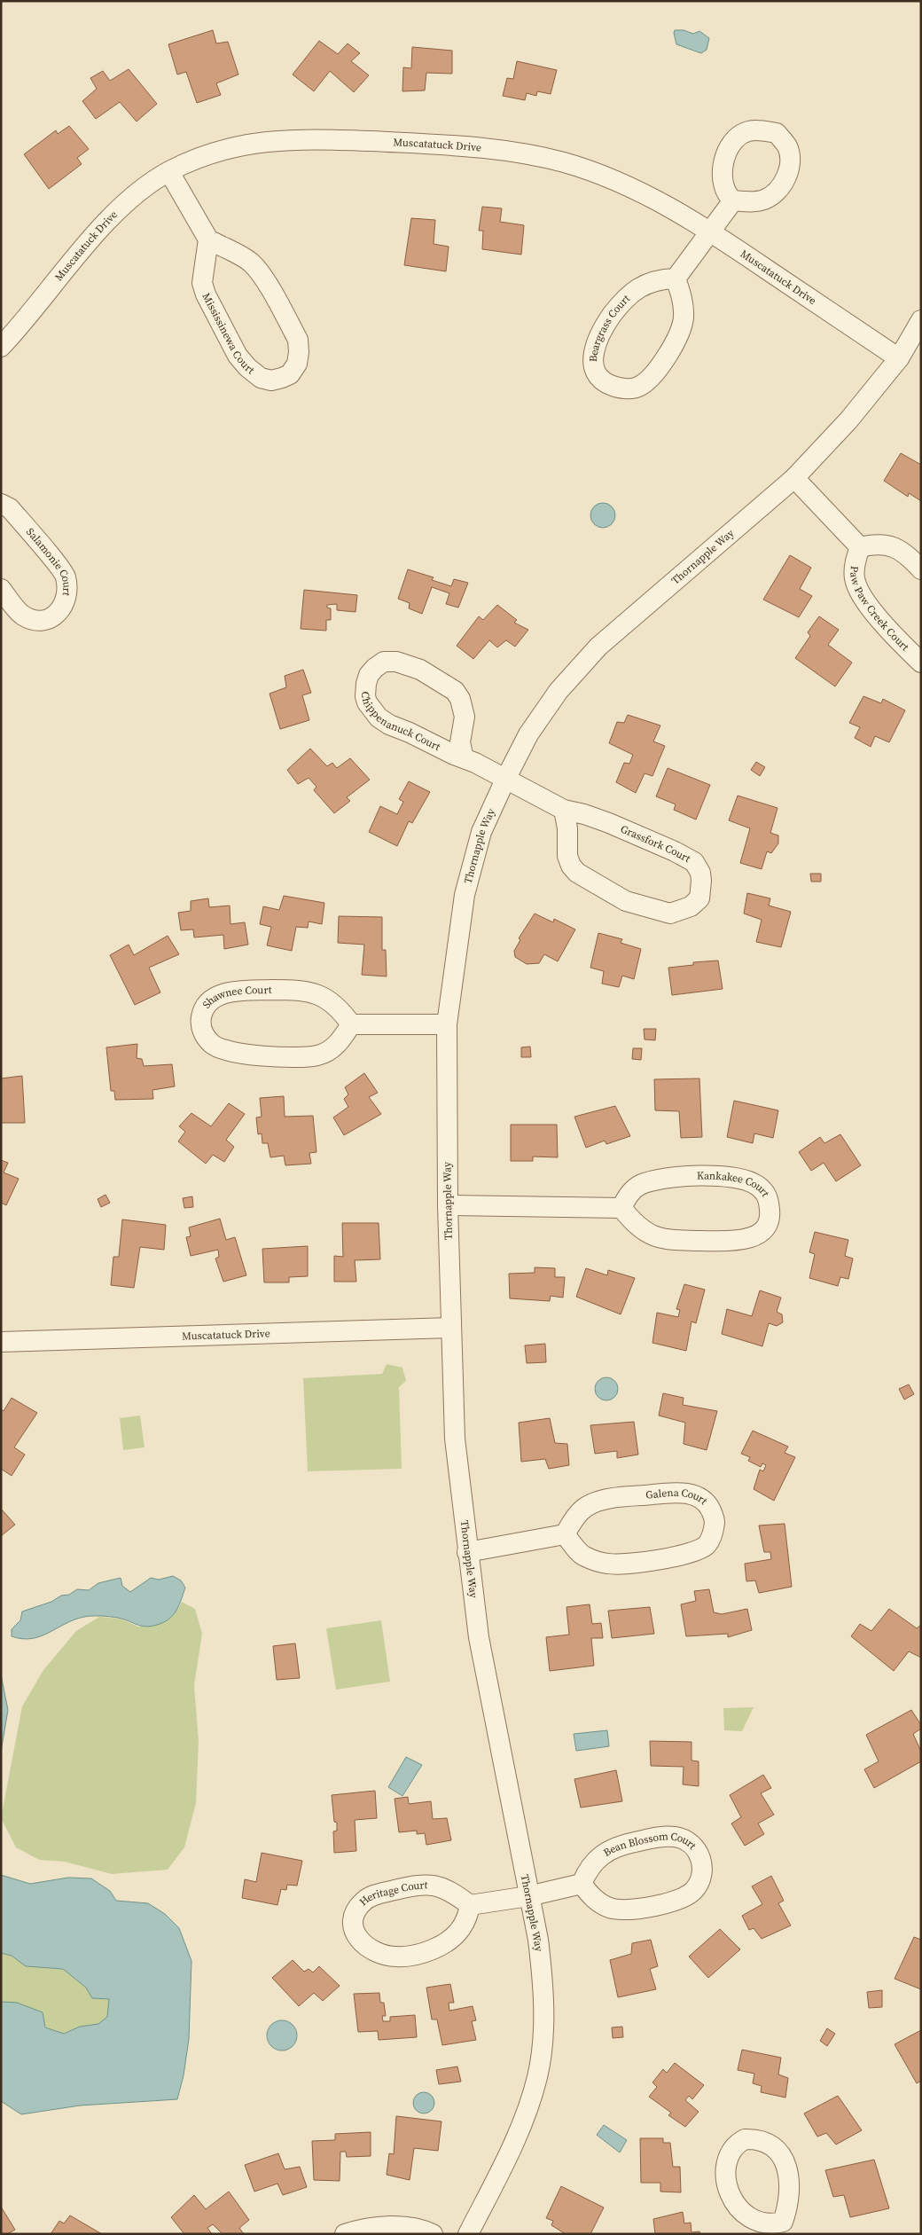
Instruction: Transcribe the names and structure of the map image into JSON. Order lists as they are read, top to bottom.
{
  "streets": {
    "street": [
      "Muscatatuck Drive",
      "Beargrass Court",
      "Mississinewa Court",
      "Thornapple Way",
      "Salamonie Court",
      "Paw Paw Creek Court",
      "Chippenanuck Court",
      "Grassfork Court",
      "Shawnee Court",
      "Kankakee Court",
      "Galena Court",
      "Bean Blossom Court",
      "Heritage Court"
    ]
  },
  "crossings": [
    ["Muscatatuck Drive", "Thornapple Way"],
    ["Thornapple Way", "Paw Paw Creek Court"],
    ["Thornapple Way", "Chippenanuck Court"],
    ["Thornapple Way", "Grassfork Court"],
    ["Chippenanuck Court", "Grassfork Court"]
  ]
}
